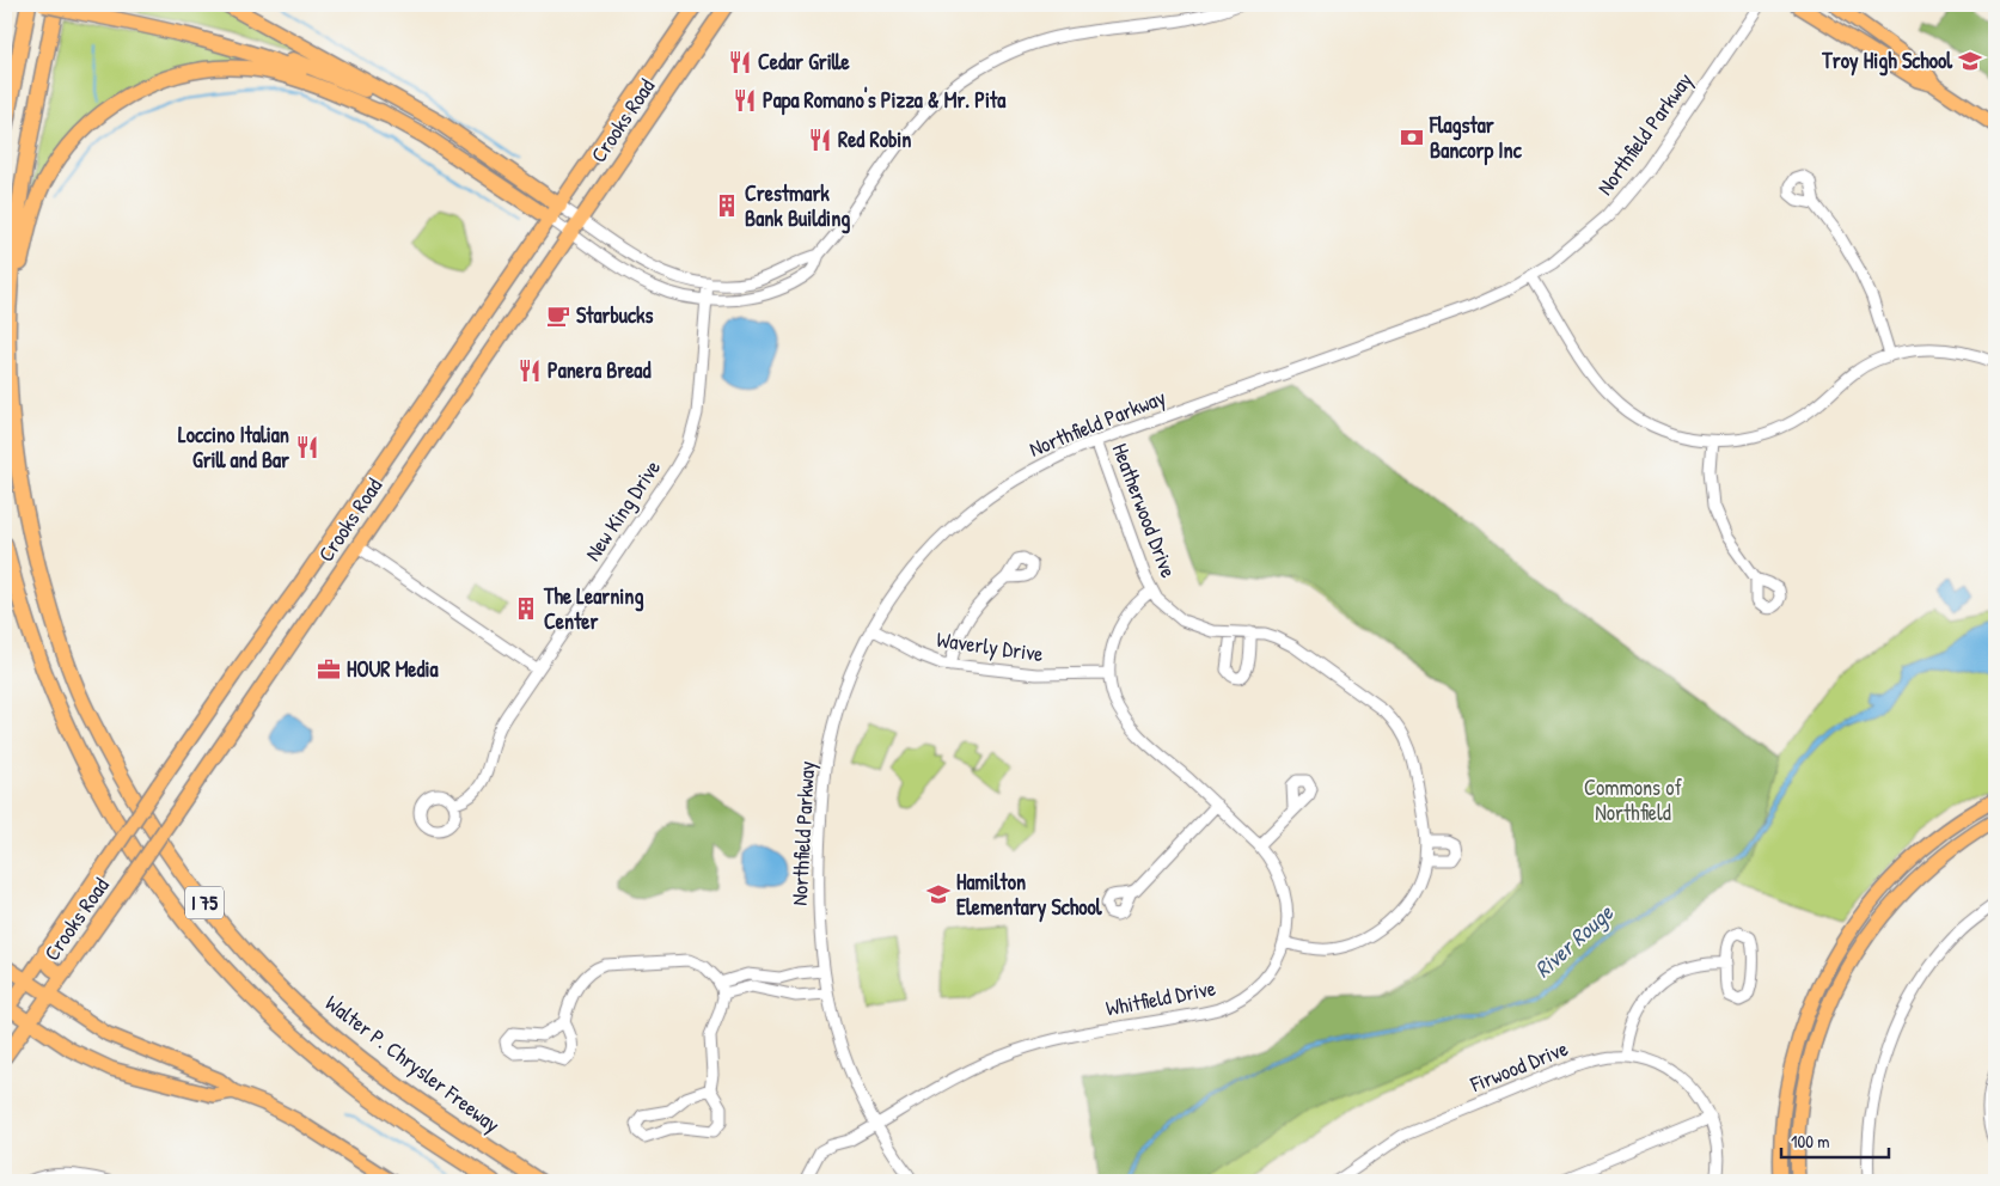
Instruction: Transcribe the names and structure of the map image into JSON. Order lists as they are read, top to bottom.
{
  "streets": {
    "highway": ["I 75", "Walter P. Chrysler Freeway"],
    "main road": ["Crooks Road"],
    "street": [
      "Northfield Parkway",
      "New King Drive",
      "Heatherwood Drive",
      "Waverly Drive",
      "Whitfield Drive",
      "Firwood Drive"
    ]
  },
  "crossings": [
    ["Northfield Parkway", "Heatherwood Drive"],
    ["Northfield Parkway", "Waverly Drive"],
    ["Northfield Parkway", "Whitfield Drive"],
    ["Heatherwood Drive", "Whitfield Drive"],
    ["Waverly Drive", "Whitfield Drive"]
  ],
  "water": ["River Rouge"],
  "parks": ["Commons of Northfield"],
  "places": {
    "school or university": ["Troy High School", "Hamilton Elementary School"],
    "restaurant": [
      "Cedar Grille",
      "Papa Romano's Pizza & Mr. Pita",
      "Red Robin",
      "Panera Bread",
      "Loccino Italian Grill and Bar"
    ],
    "bank": ["Flagstar Bancorp Inc"],
    "building": ["Crestmark Bank Building", "The Learning Center"],
    "cafe": ["Starbucks"],
    "office": ["HOUR Media"]
  },
  "scale_bar": "100 m"
}
